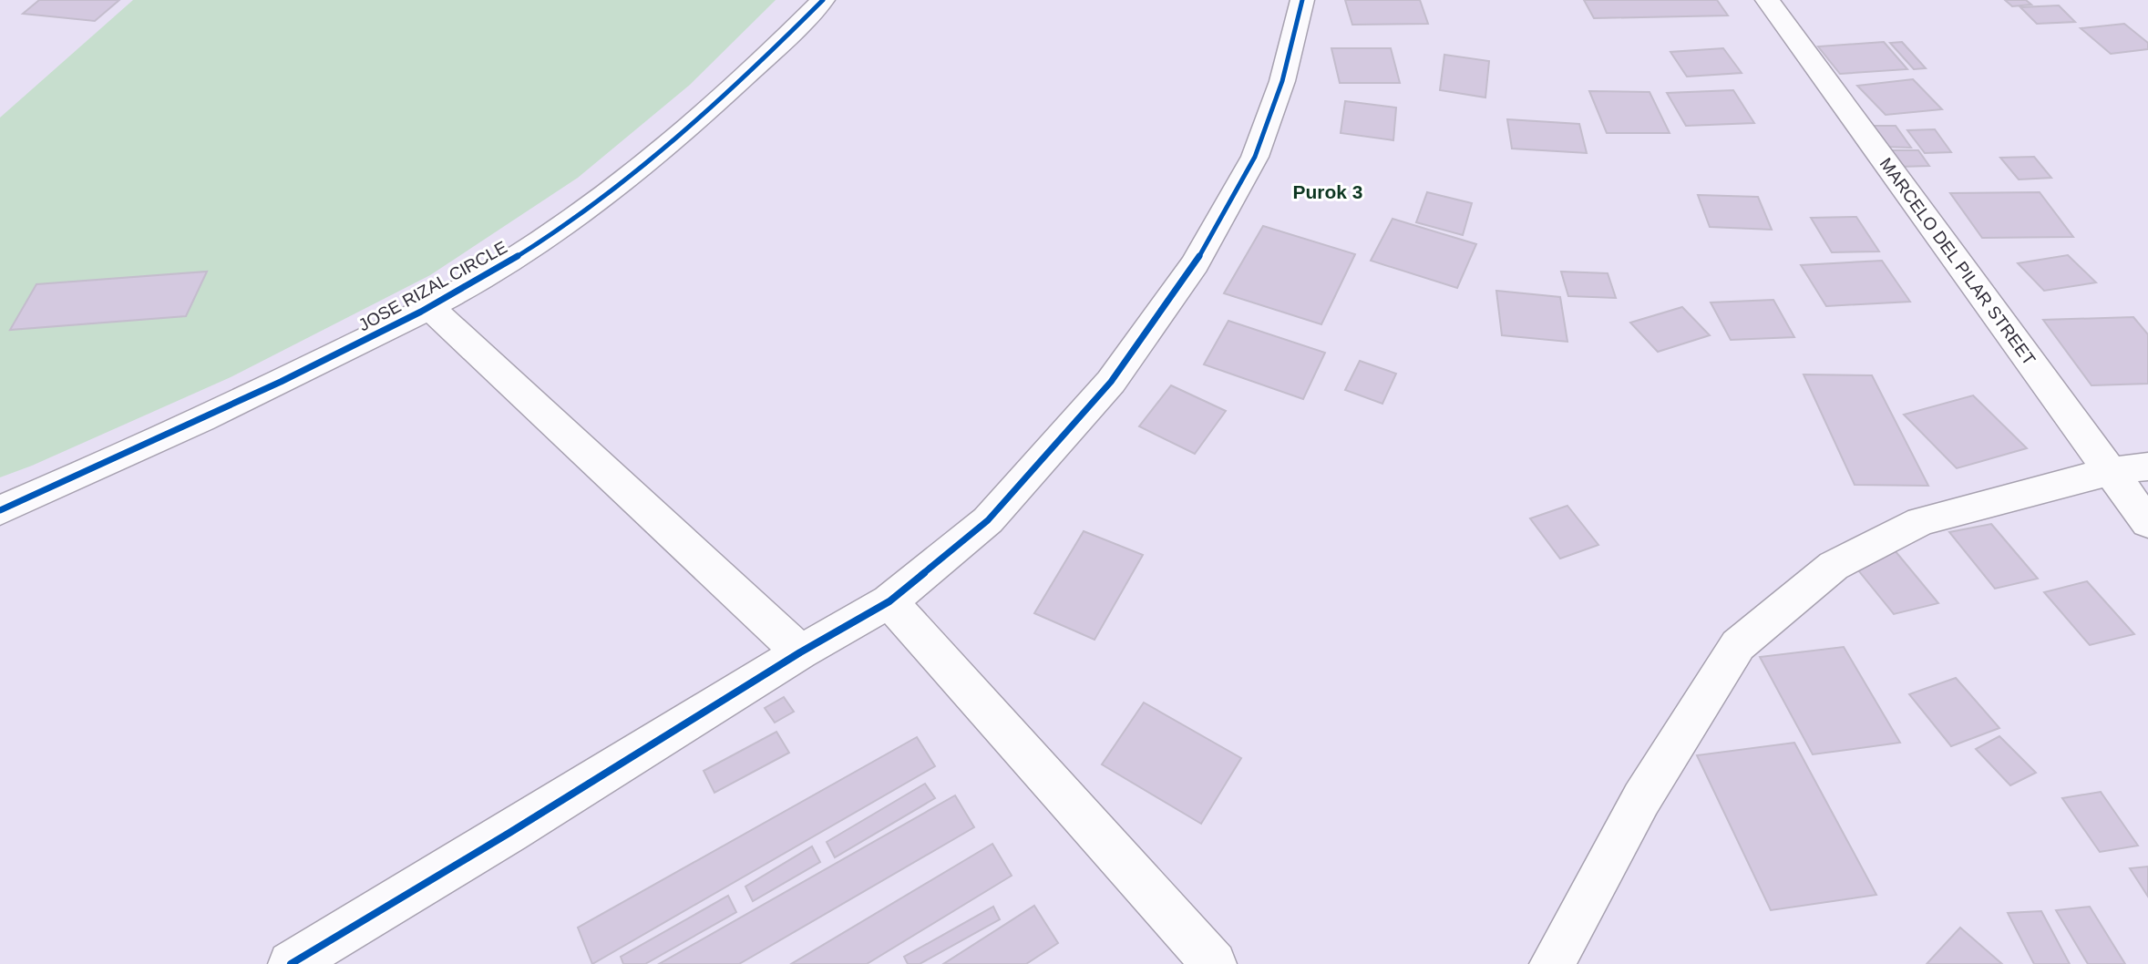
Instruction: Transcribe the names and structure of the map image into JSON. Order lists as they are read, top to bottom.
{
  "streets": {
    "street": ["MARCELO DEL PILAR STREET", "JOSE RIZAL CIRCLE"]
  },
  "districts": ["Purok 3"]
}
